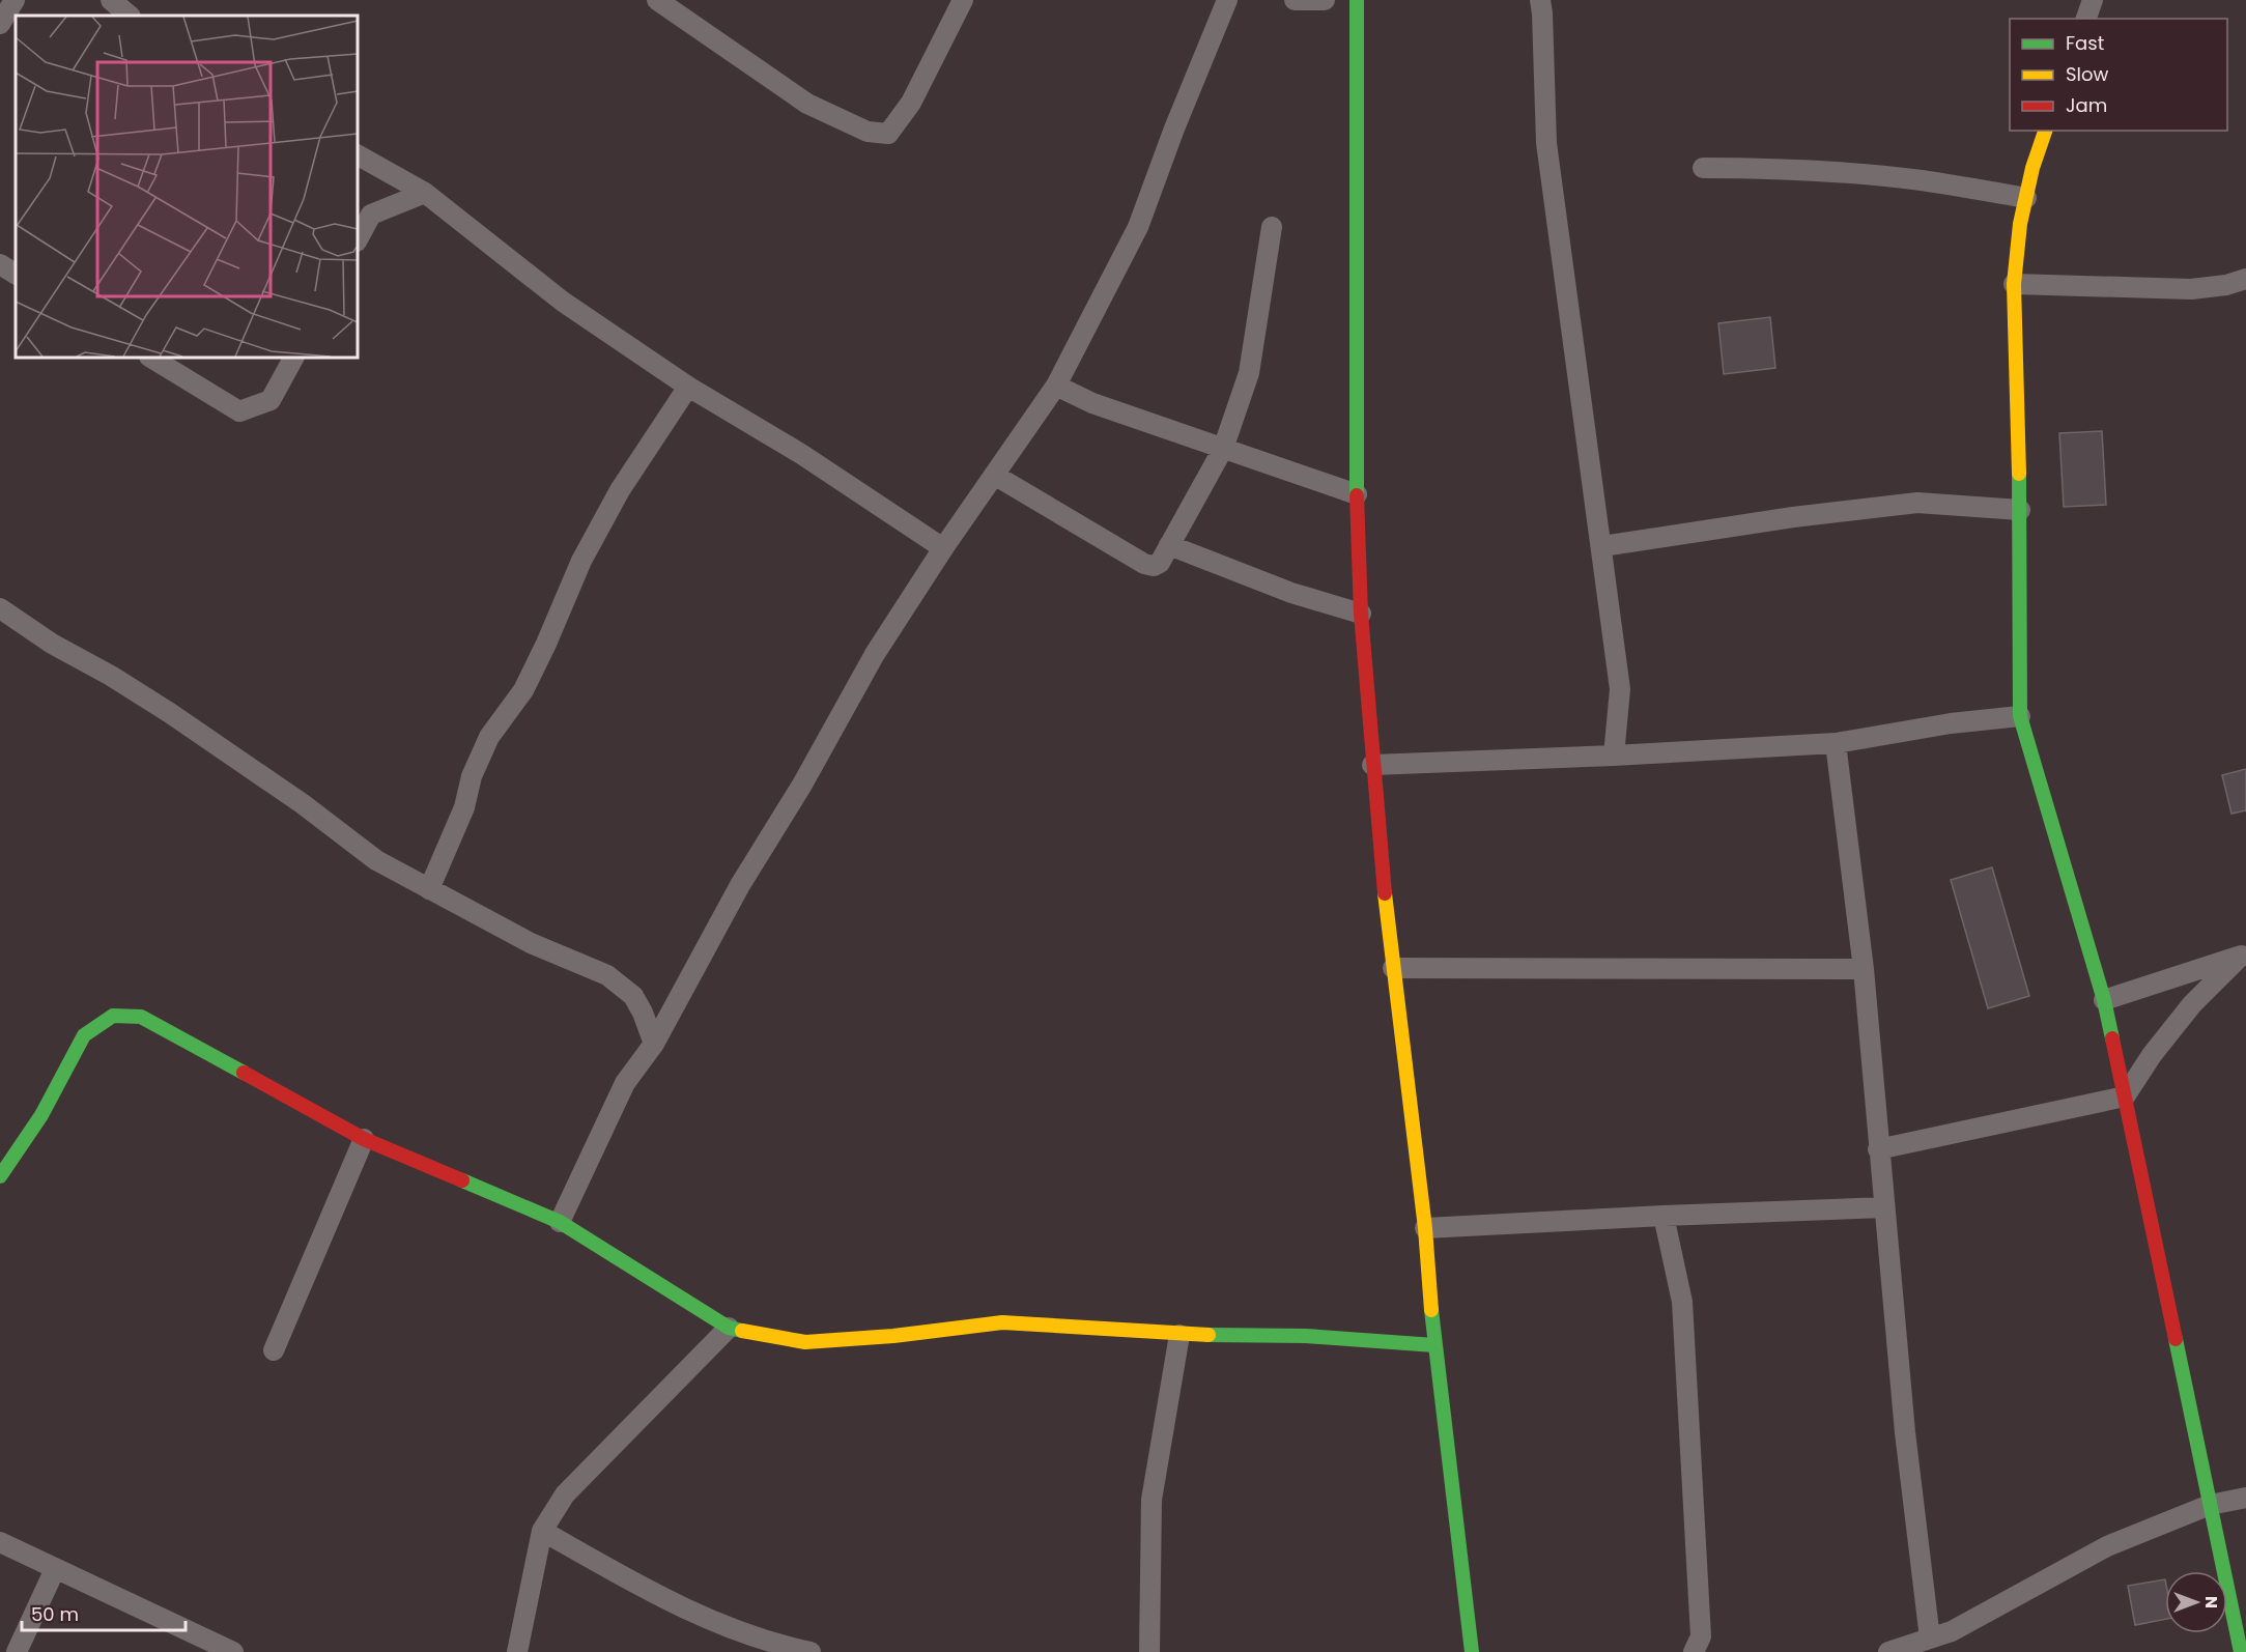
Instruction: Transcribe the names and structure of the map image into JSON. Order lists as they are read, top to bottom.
{
  "legend": ["Fast", "Slow", "Jam"],
  "scale_bar": "50 m",
  "north": "right"
}
